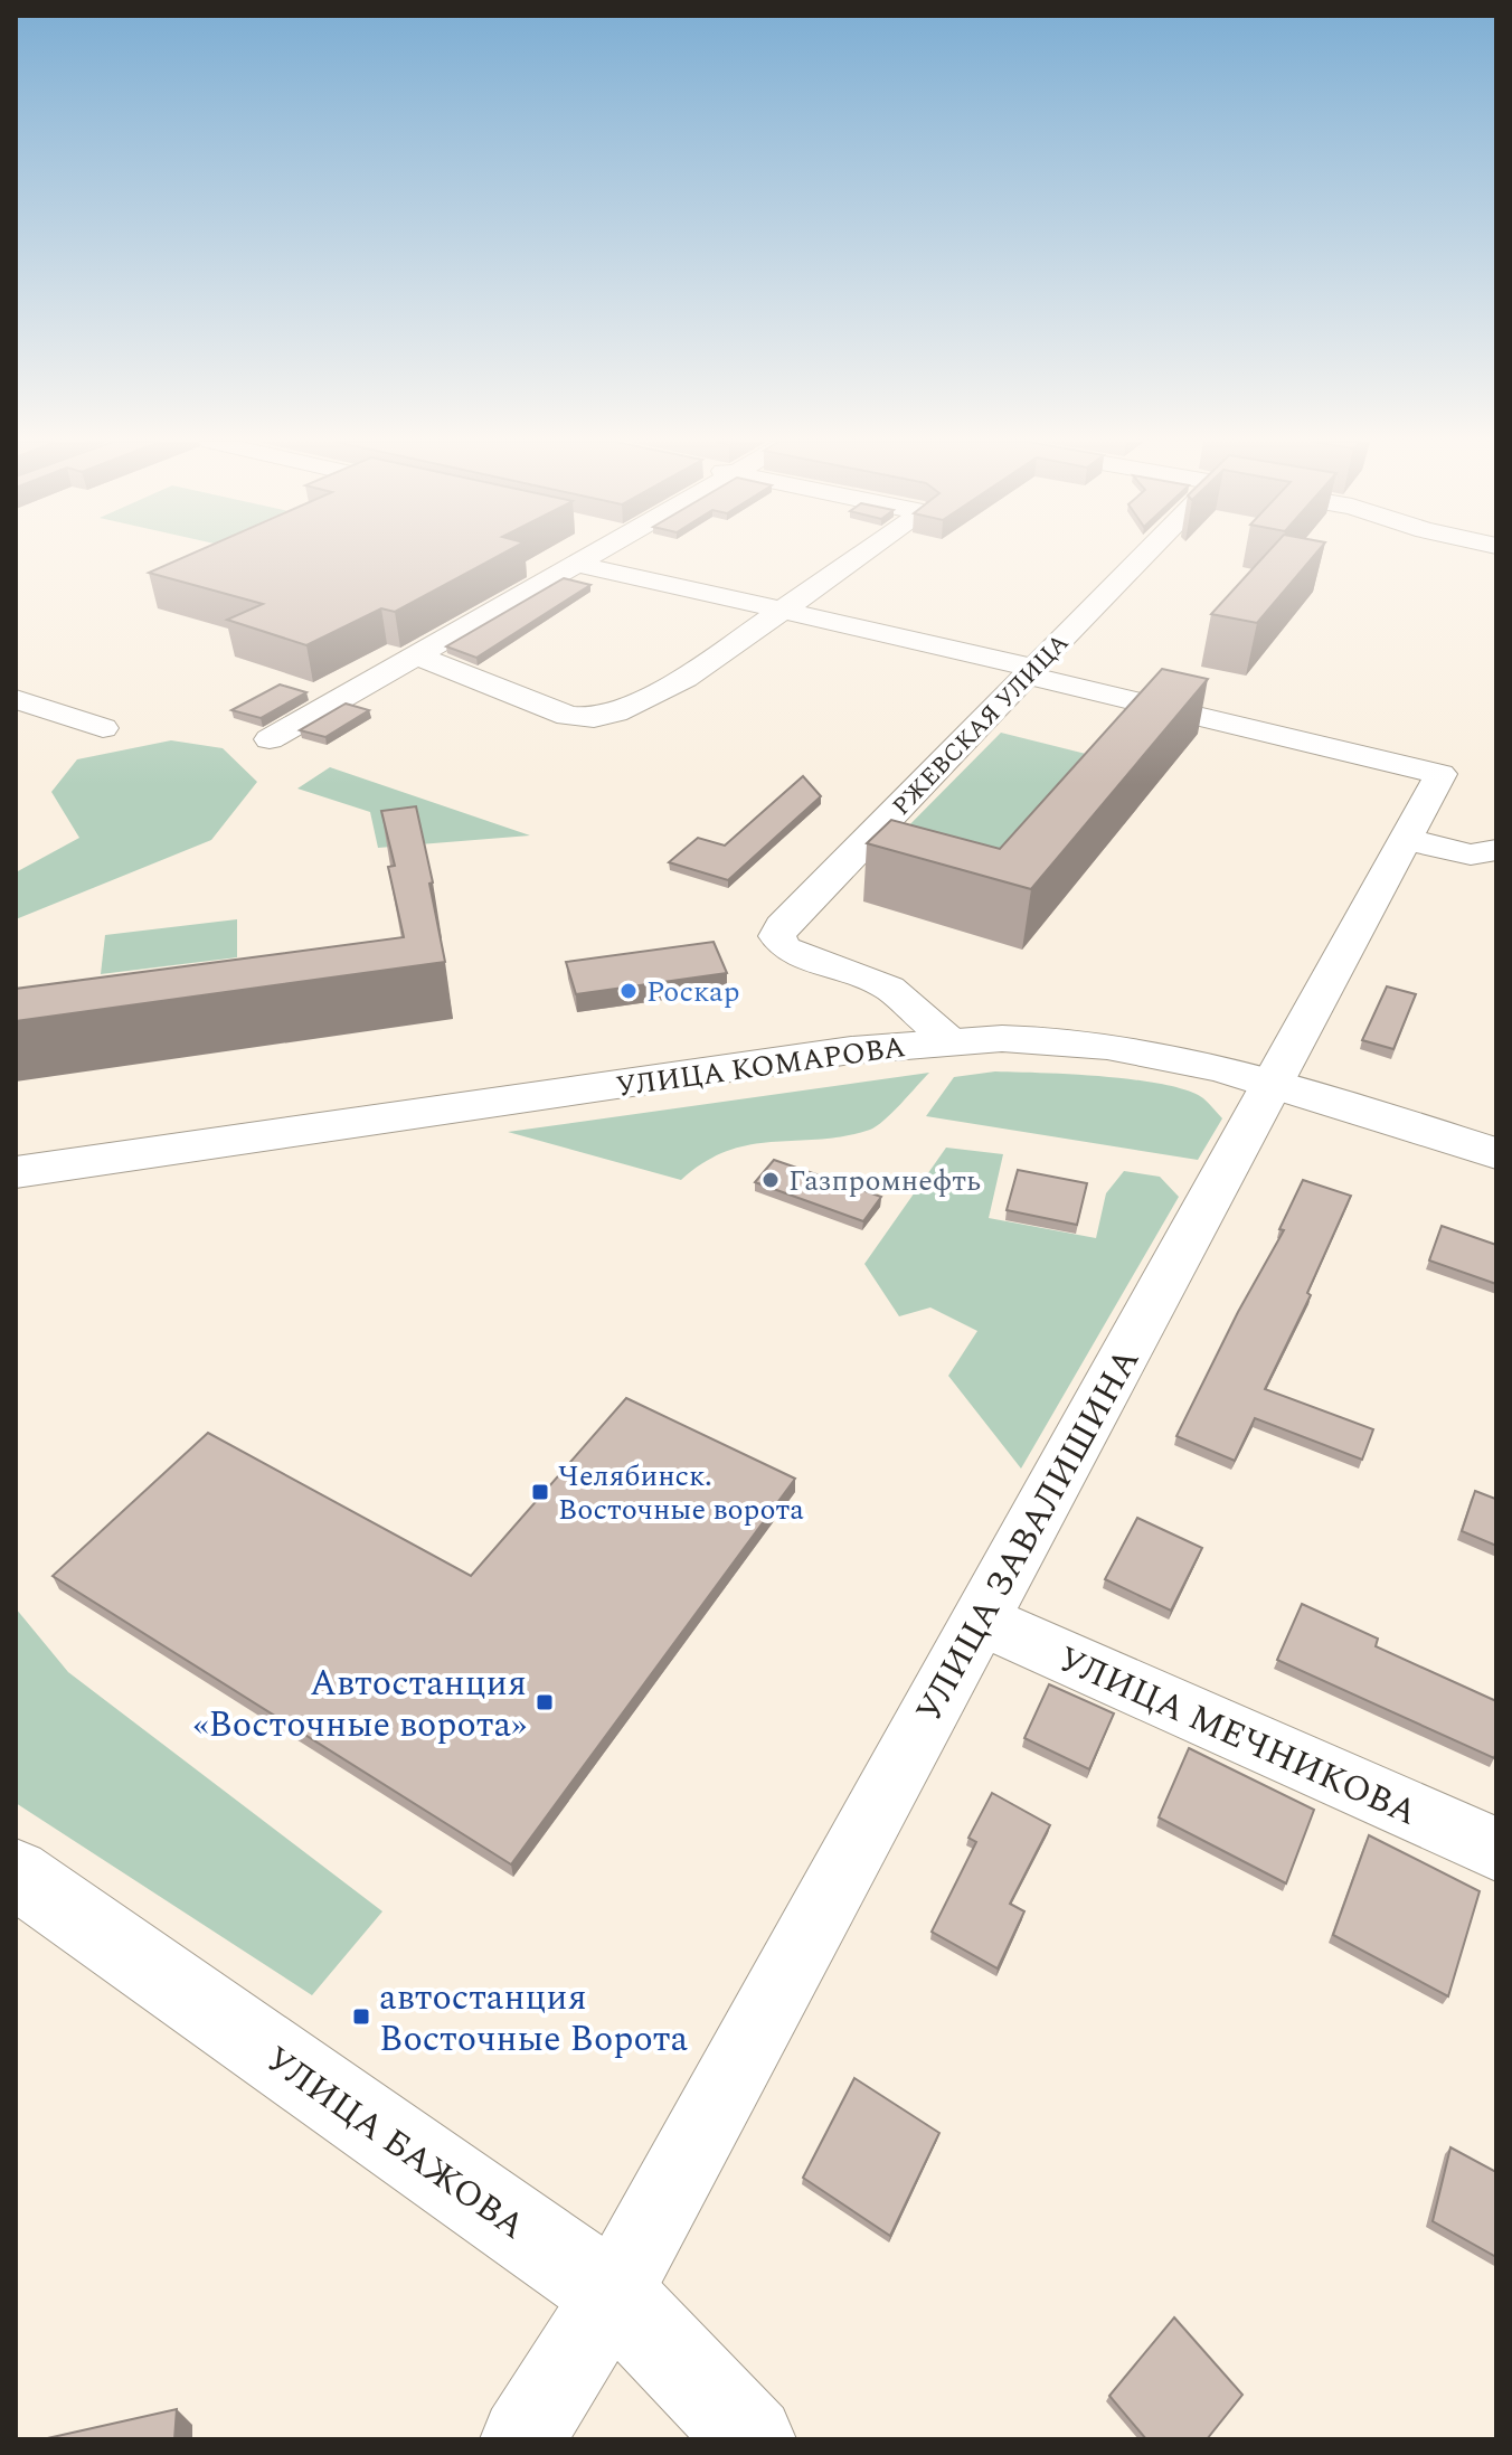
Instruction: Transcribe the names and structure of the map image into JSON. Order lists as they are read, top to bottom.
{
  "streets": {
    "main road": ["УЛИЦА КОМАРОВА", "УЛИЦА БАЖОВА"],
    "street": ["РЖЕВСКАЯ УЛИЦА", "УЛИЦА ЗАВАЛИШИНА", "УЛИЦА МЕЧНИКОВА"]
  },
  "crossings": [
    ["РЖЕВСКАЯ УЛИЦА", "УЛИЦА КОМАРОВА"],
    ["РЖЕВСКАЯ УЛИЦА", "УЛИЦА ЗАВАЛИШИНА"],
    ["УЛИЦА КОМАРОВА", "УЛИЦА ЗАВАЛИШИНА"],
    ["УЛИЦА ЗАВАЛИШИНА", "УЛИЦА МЕЧНИКОВА"],
    ["УЛИЦА ЗАВАЛИШИНА", "УЛИЦА БАЖОВА"]
  ],
  "places": {
    "other": ["Роскар", "Газпромнефть"],
    "transit": ["Челябинск. Восточные ворота", "Автостанция «Восточные ворота»", "автостанция Восточные Ворота"]
  }
}
